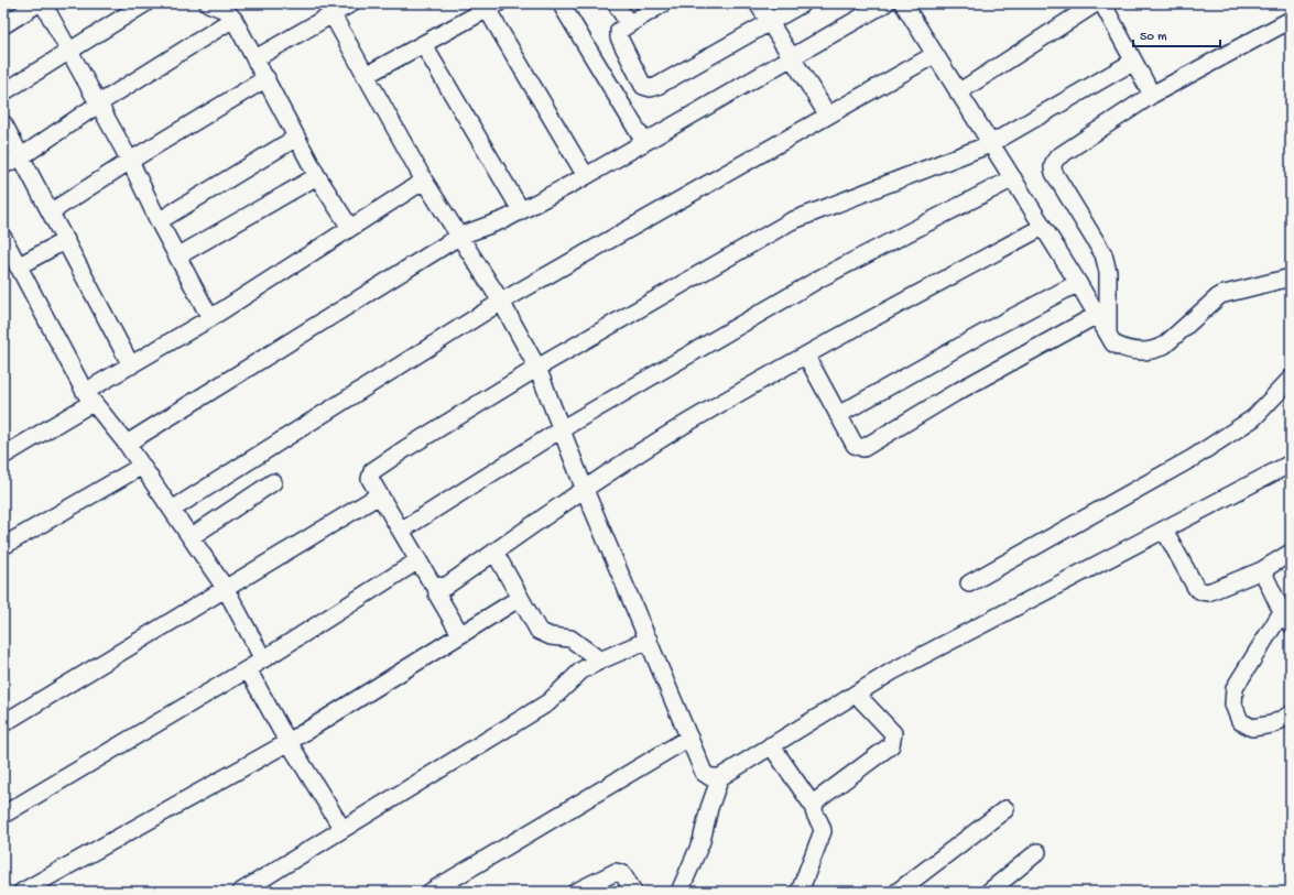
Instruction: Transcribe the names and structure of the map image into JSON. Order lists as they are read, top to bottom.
{
  "scale_bar": "50 m"
}
